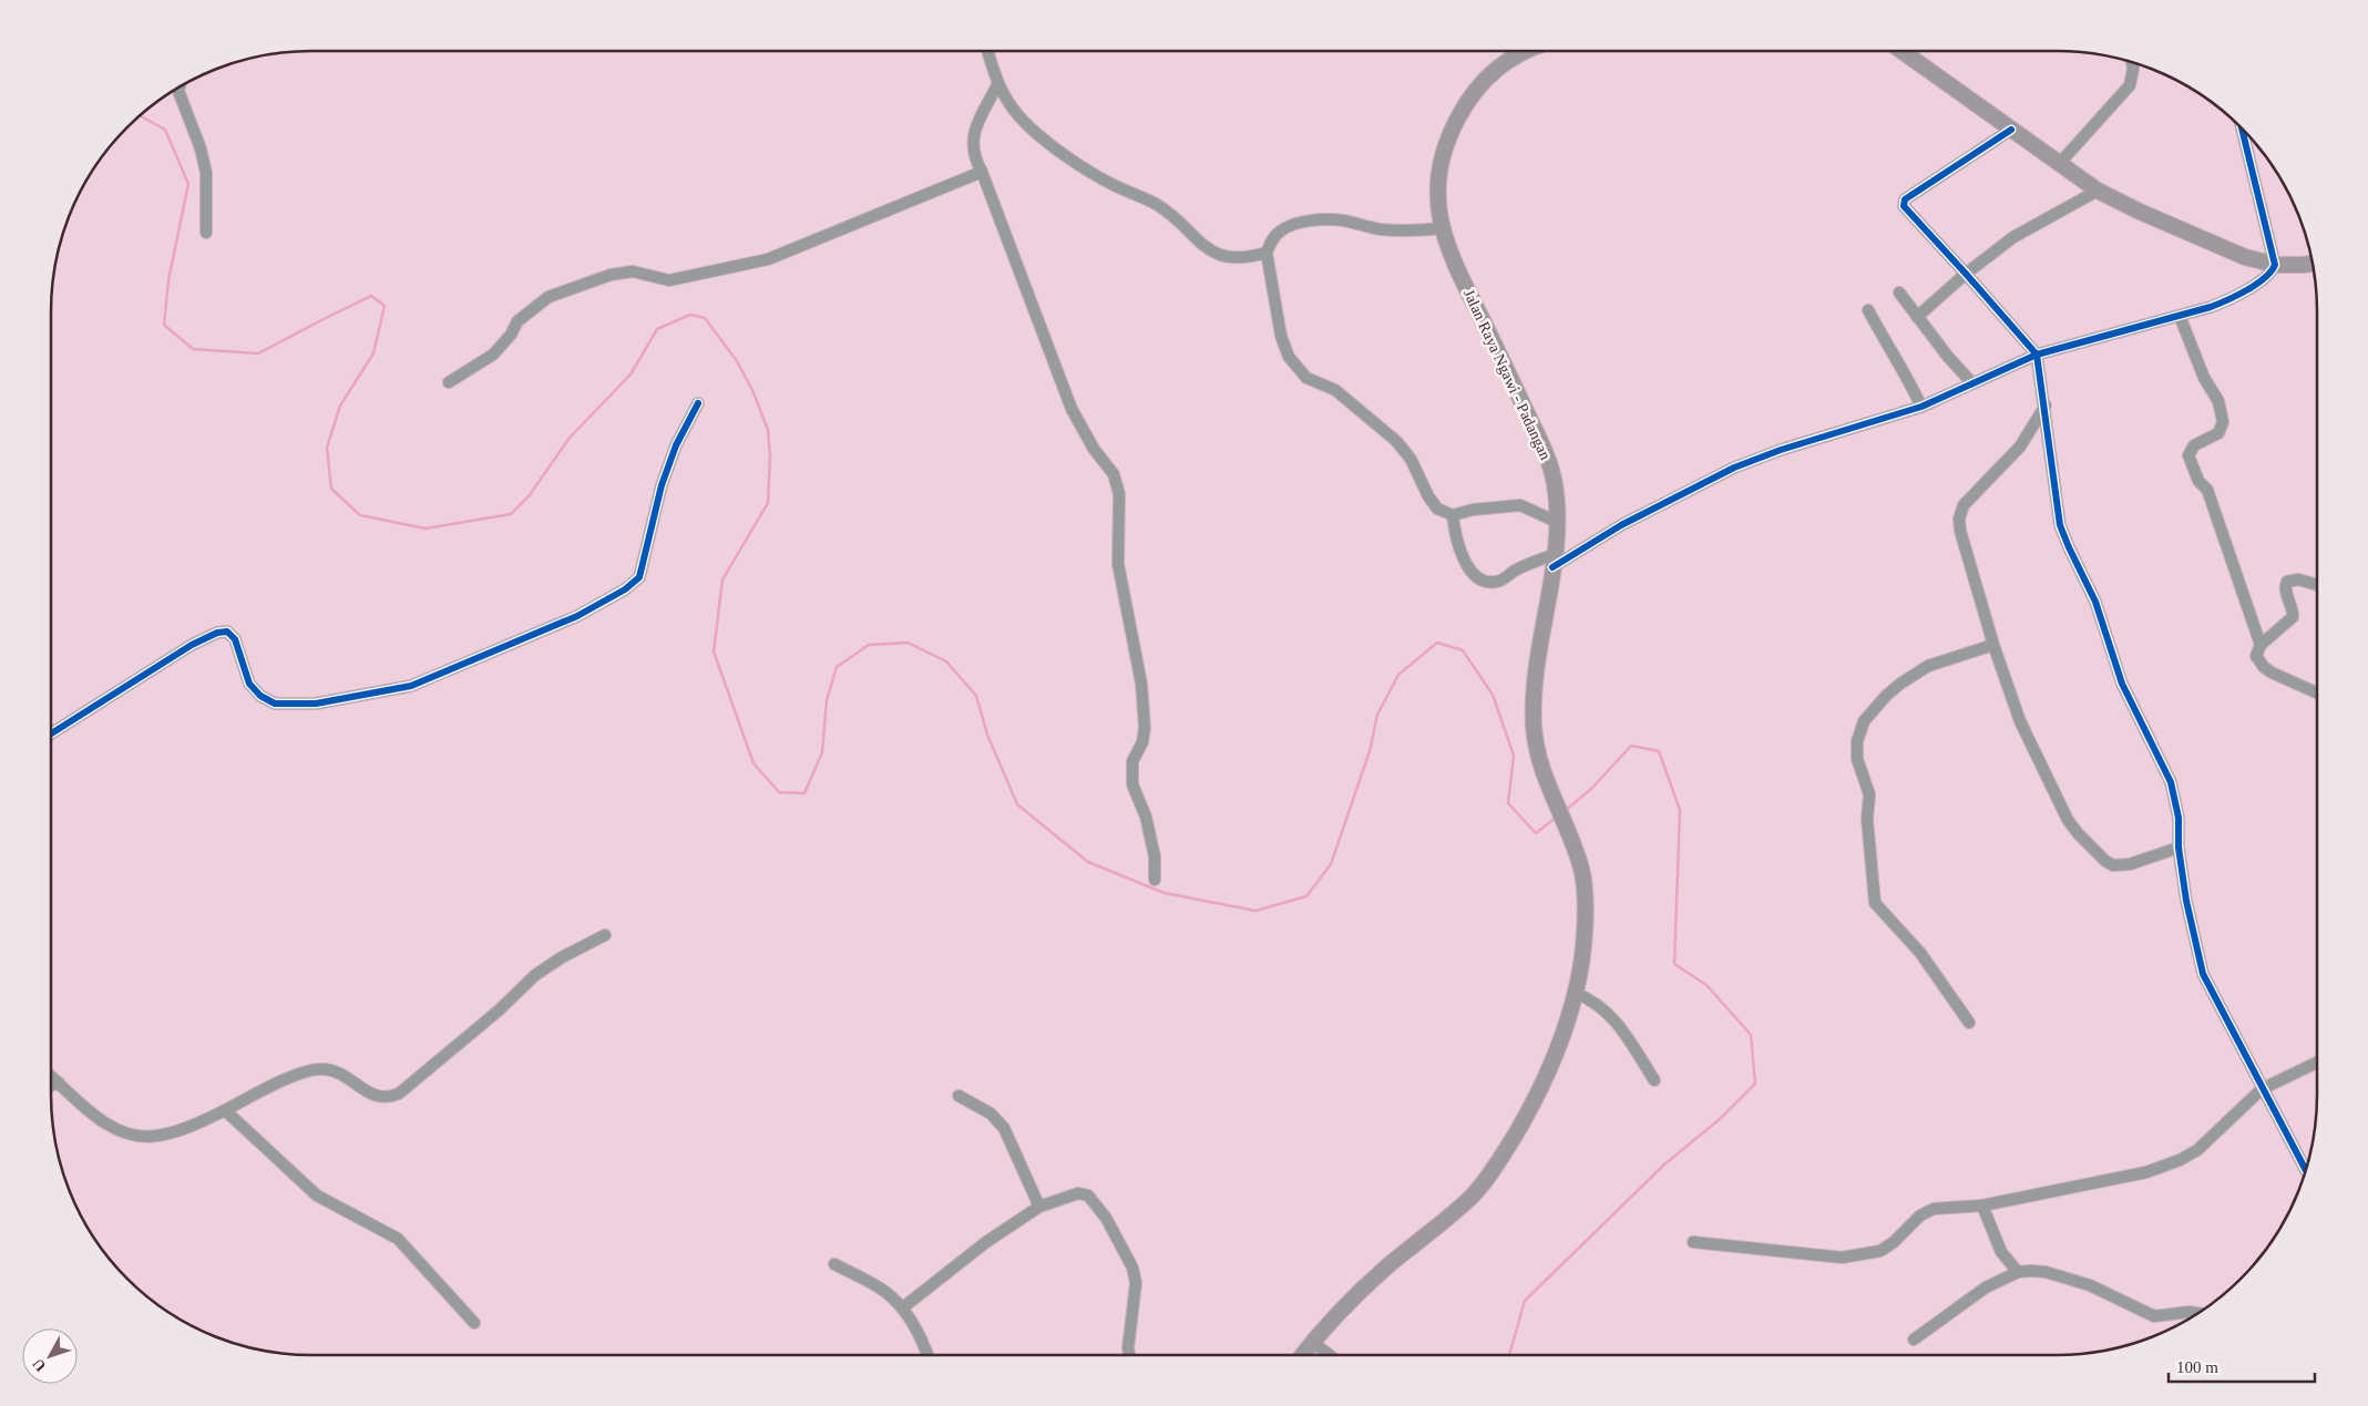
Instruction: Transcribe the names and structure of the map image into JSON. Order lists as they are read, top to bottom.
{
  "streets": {
    "highway": ["Jalan Raya Ngawi - Padangan"]
  },
  "scale_bar": "100 m",
  "north": "bottom left"
}
